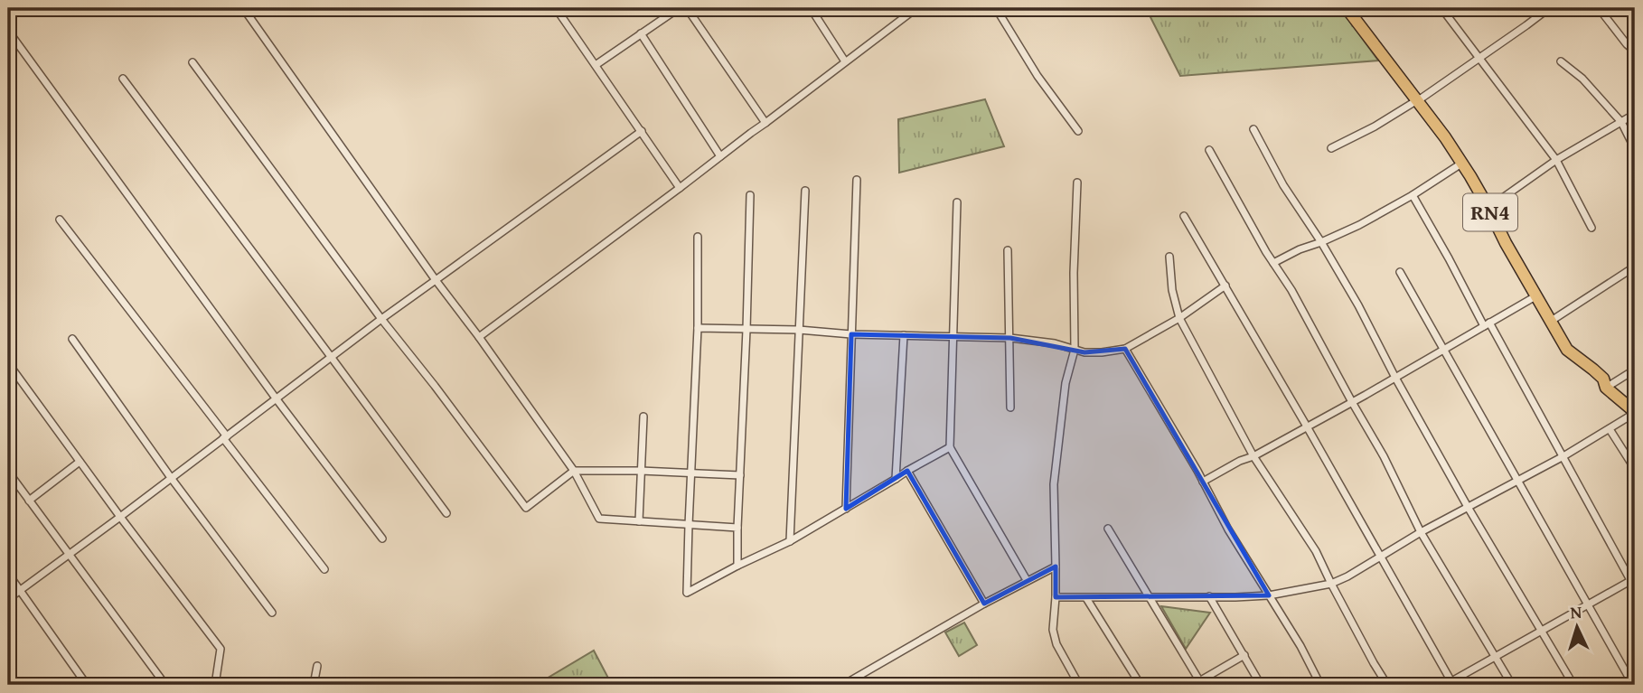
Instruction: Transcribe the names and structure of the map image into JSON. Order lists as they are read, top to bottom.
{
  "streets": {
    "highway": ["RN4"]
  },
  "north": "top"
}
